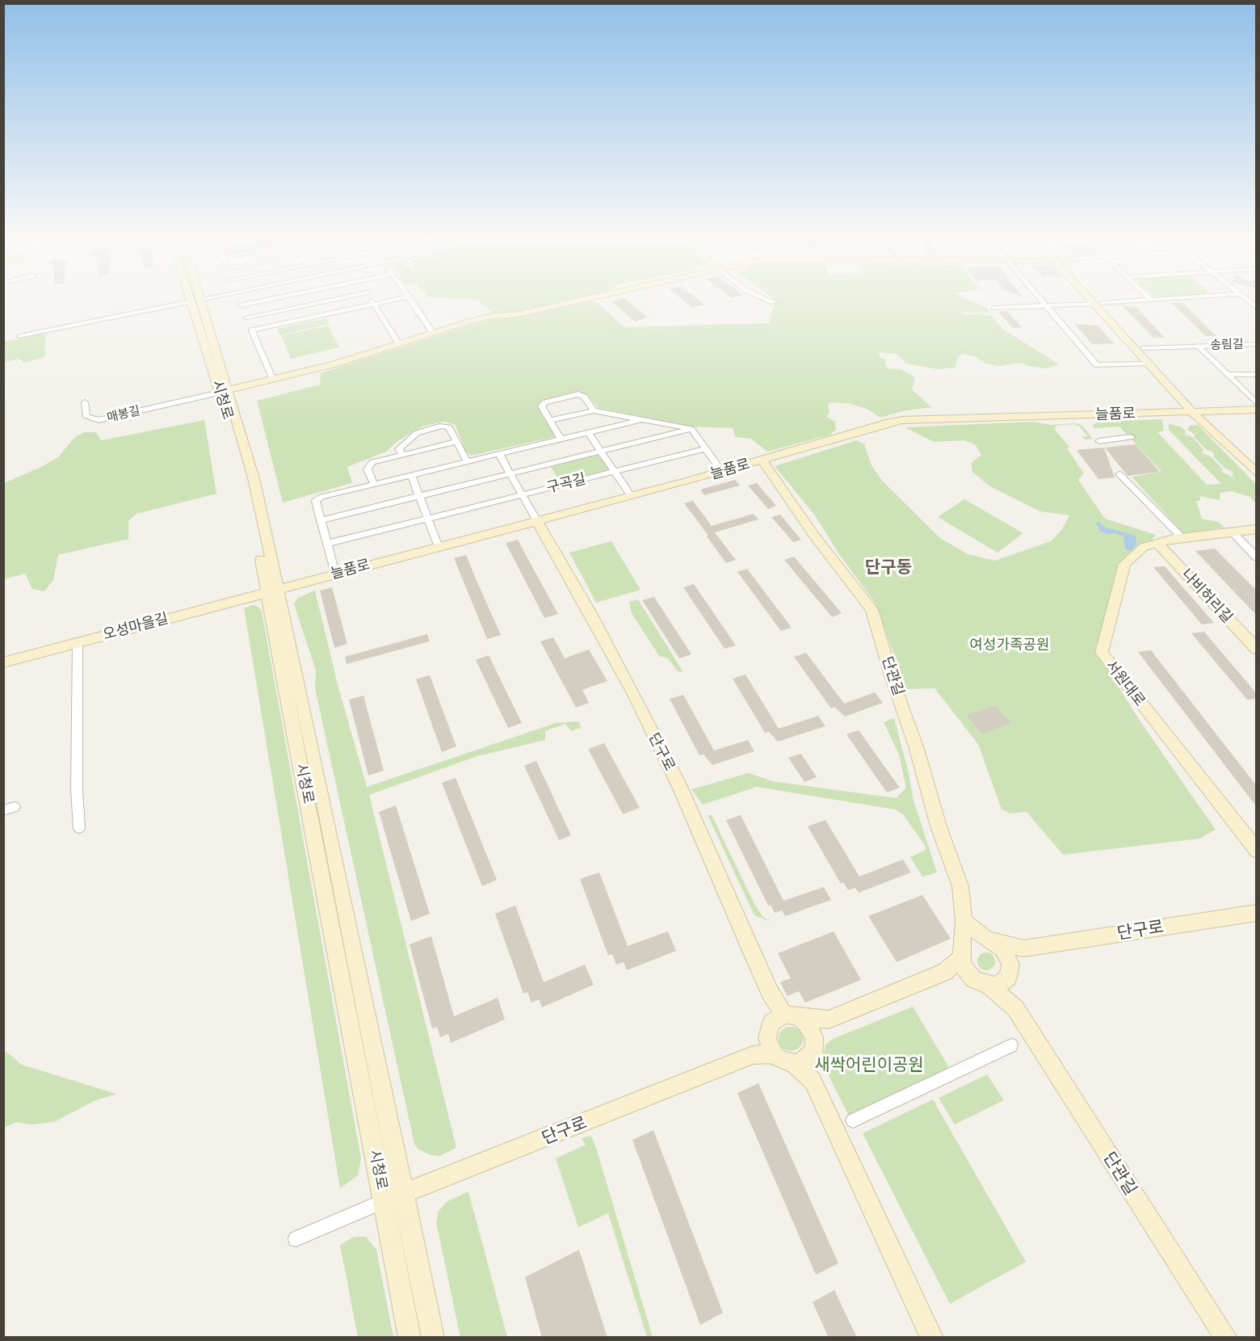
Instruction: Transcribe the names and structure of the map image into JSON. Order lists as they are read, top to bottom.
{
  "streets": {
    "street": [
      "송림길",
      "시청로",
      "매봉길",
      "늘품로",
      "구곡길",
      "나비허리길",
      "오성마을길",
      "단관길",
      "서원대로",
      "단구로"
    ]
  },
  "crossings": [
    ["시청로", "매봉길"],
    ["시청로", "늘품로"],
    ["시청로", "오성마을길"],
    ["시청로", "단구로"],
    ["늘품로", "오성마을길"],
    ["늘품로", "단관길"],
    ["늘품로", "단구로"],
    ["나비허리길", "서원대로"],
    ["단관길", "단구로"]
  ],
  "districts": ["단구동"],
  "parks": ["여성가족공원", "새싹어린이공원"]
}
